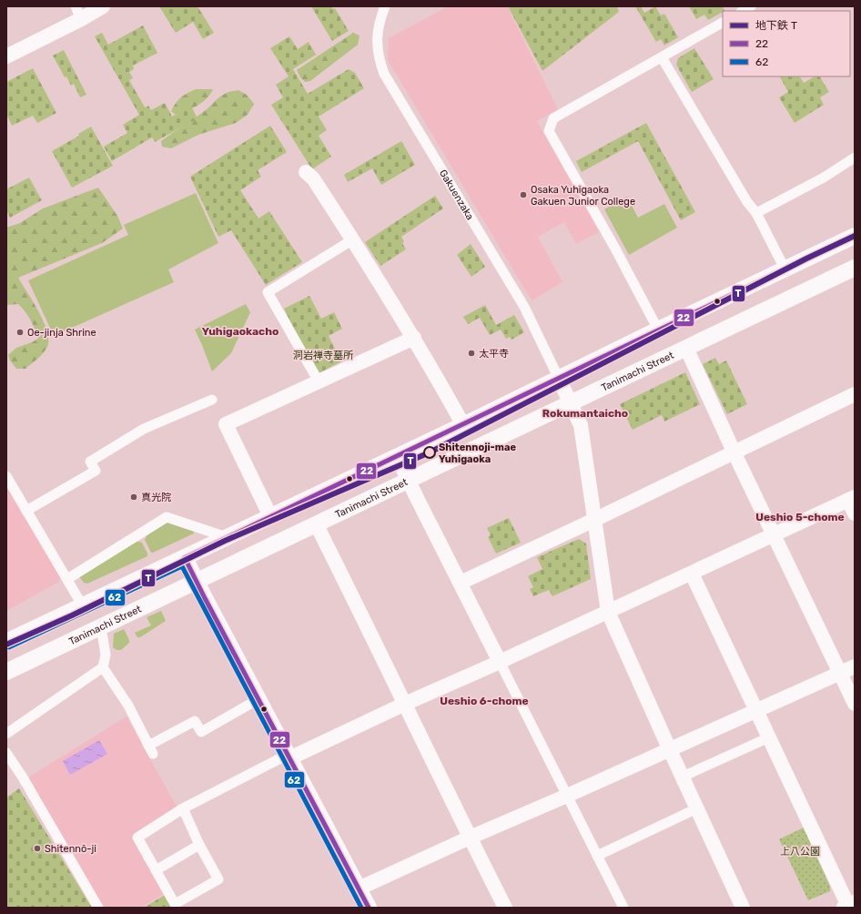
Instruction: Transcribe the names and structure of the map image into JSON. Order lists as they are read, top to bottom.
{
  "streets": {
    "main road": ["Tanimachi Street"],
    "street": ["Gakuenzaka"]
  },
  "districts": [
    "Yuhigaokacho",
    "Rokumantaicho",
    "Ueshio 5-chome",
    "Ueshio 6-chome"
  ],
  "parks": ["洞岩禅寺墓所", "上八公園"],
  "places": [
    "Osaka Yuhigaoka Gakuen Junior College",
    "Oe-jinja Shrine",
    "太平寺",
    "Shitennoji-mae Yuhigaoka",
    "真光院",
    "Shitennō-ji"
  ],
  "lines": ["metro line T", "transit line 22", "transit line 62"],
  "legend": ["地下鉄 T", "22", "62"]
}
